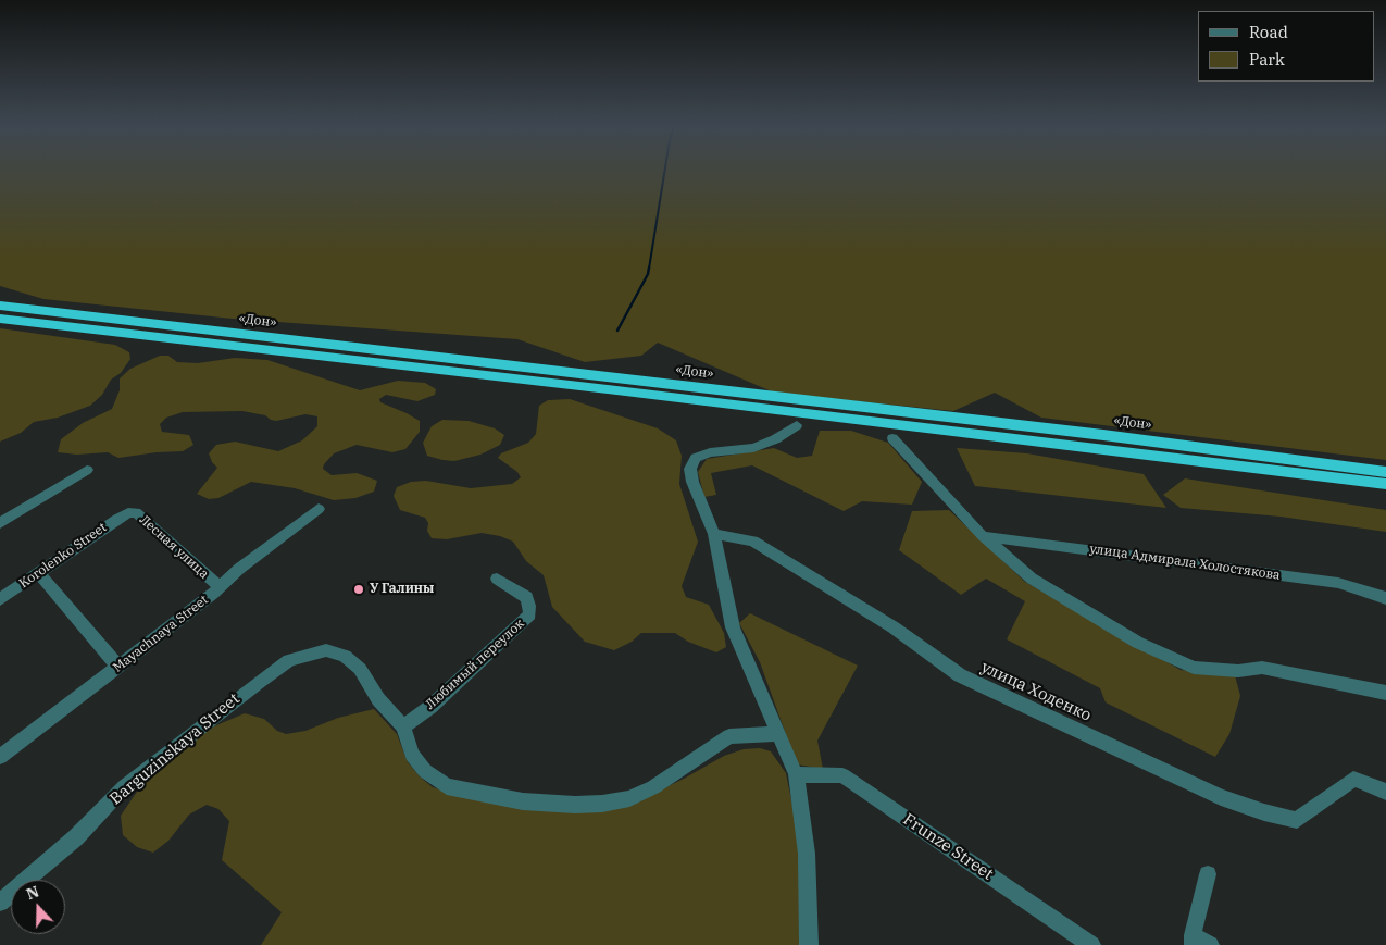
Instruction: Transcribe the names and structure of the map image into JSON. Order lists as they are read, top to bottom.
{
  "streets": {
    "highway": ["«Дон»"],
    "street": [
      "Лесная улица",
      "Korolenko Street",
      "улица Адмирала Холостякова",
      "Mayachnaya Street",
      "Любимый переулок",
      "улица Ходенко",
      "Barguzinskaya Street",
      "Frunze Street"
    ]
  },
  "crossings": [
    ["Лесная улица", "Korolenko Street"],
    ["Лесная улица", "Mayachnaya Street"],
    ["Любимый переулок", "Barguzinskaya Street"]
  ],
  "places": ["У Галины"],
  "legend": ["Road", "Park"],
  "north": "top"
}
